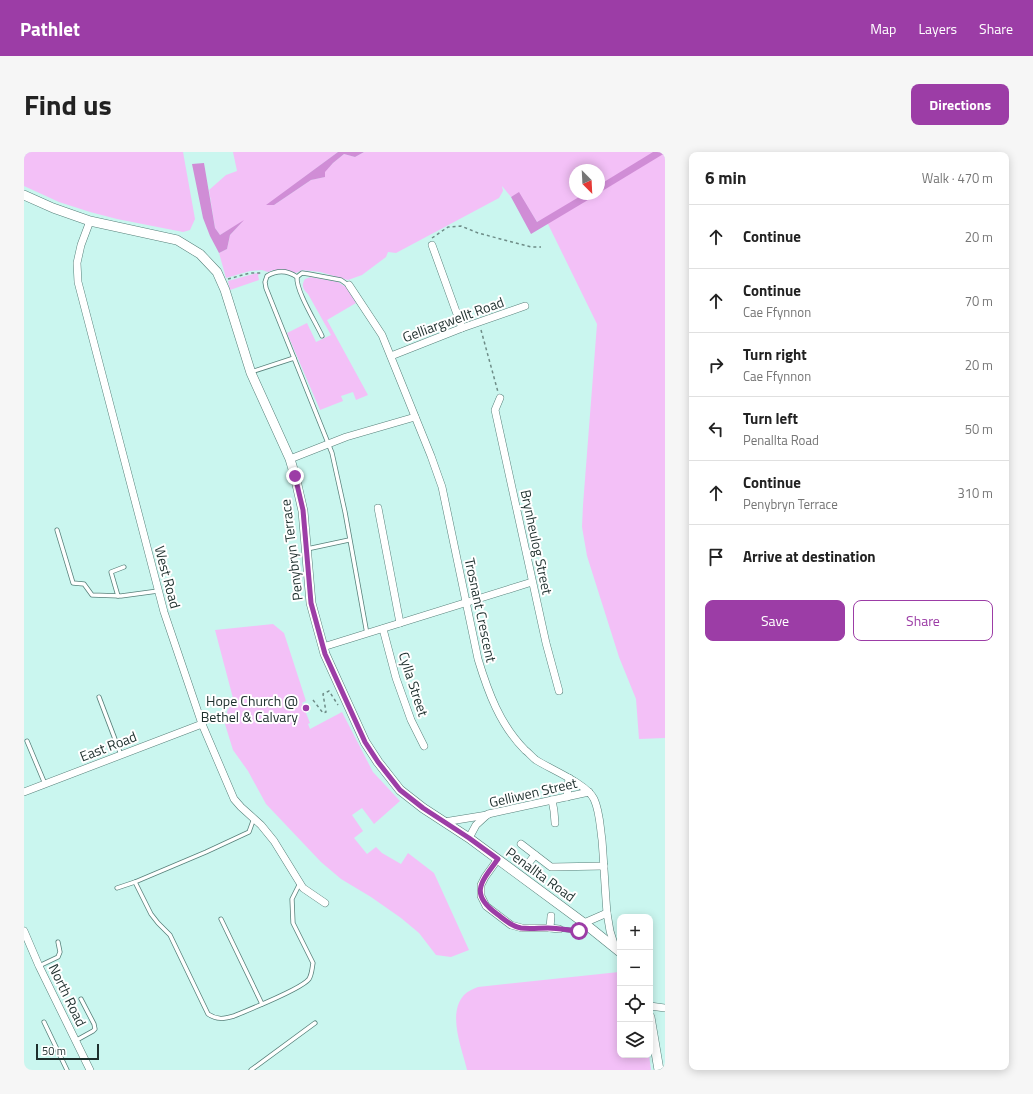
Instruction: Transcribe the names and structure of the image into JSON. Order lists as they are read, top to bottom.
{
  "streets": {
    "street": [
      "Gelliargwellt Road",
      "Brynheulog Street",
      "Penybryn Terrace",
      "West Road",
      "Trosnant Crescent",
      "Cylla Street",
      "East Road",
      "Gelliwen Street",
      "Penallta Road",
      "North Road"
    ]
  },
  "crossings": [
    ["Gelliargwellt Road", "Trosnant Crescent"],
    ["Penybryn Terrace", "West Road"],
    ["Penybryn Terrace", "Penallta Road"],
    ["West Road", "East Road"],
    ["Trosnant Crescent", "Gelliwen Street"],
    ["Gelliwen Street", "Penallta Road"]
  ],
  "places": ["Hope Church @ Bethel & Calvary"],
  "scale_bar": "50 m",
  "north": "bottom right",
  "page": {
    "header": "Pathlet",
    "nav": ["Map", "Layers", "Share"],
    "title": "Find us",
    "buttons": [
      "Directions",
      ["Save", "Share"]
    ],
    "heading": ["6 min", "Walk · 470 m"],
    "list": [
      ["Continue", "20 m"],
      ["Continue", "Cae Ffynnon", "70 m"],
      ["Turn right", "Cae Ffynnon", "20 m"],
      ["Turn left", "Penallta Road", "50 m"],
      ["Continue", "Penybryn Terrace", "310 m"],
      "Arrive at destination"
    ],
    "map_buttons": ["+", "−"],
    "scale": "50 m"
  }
}
